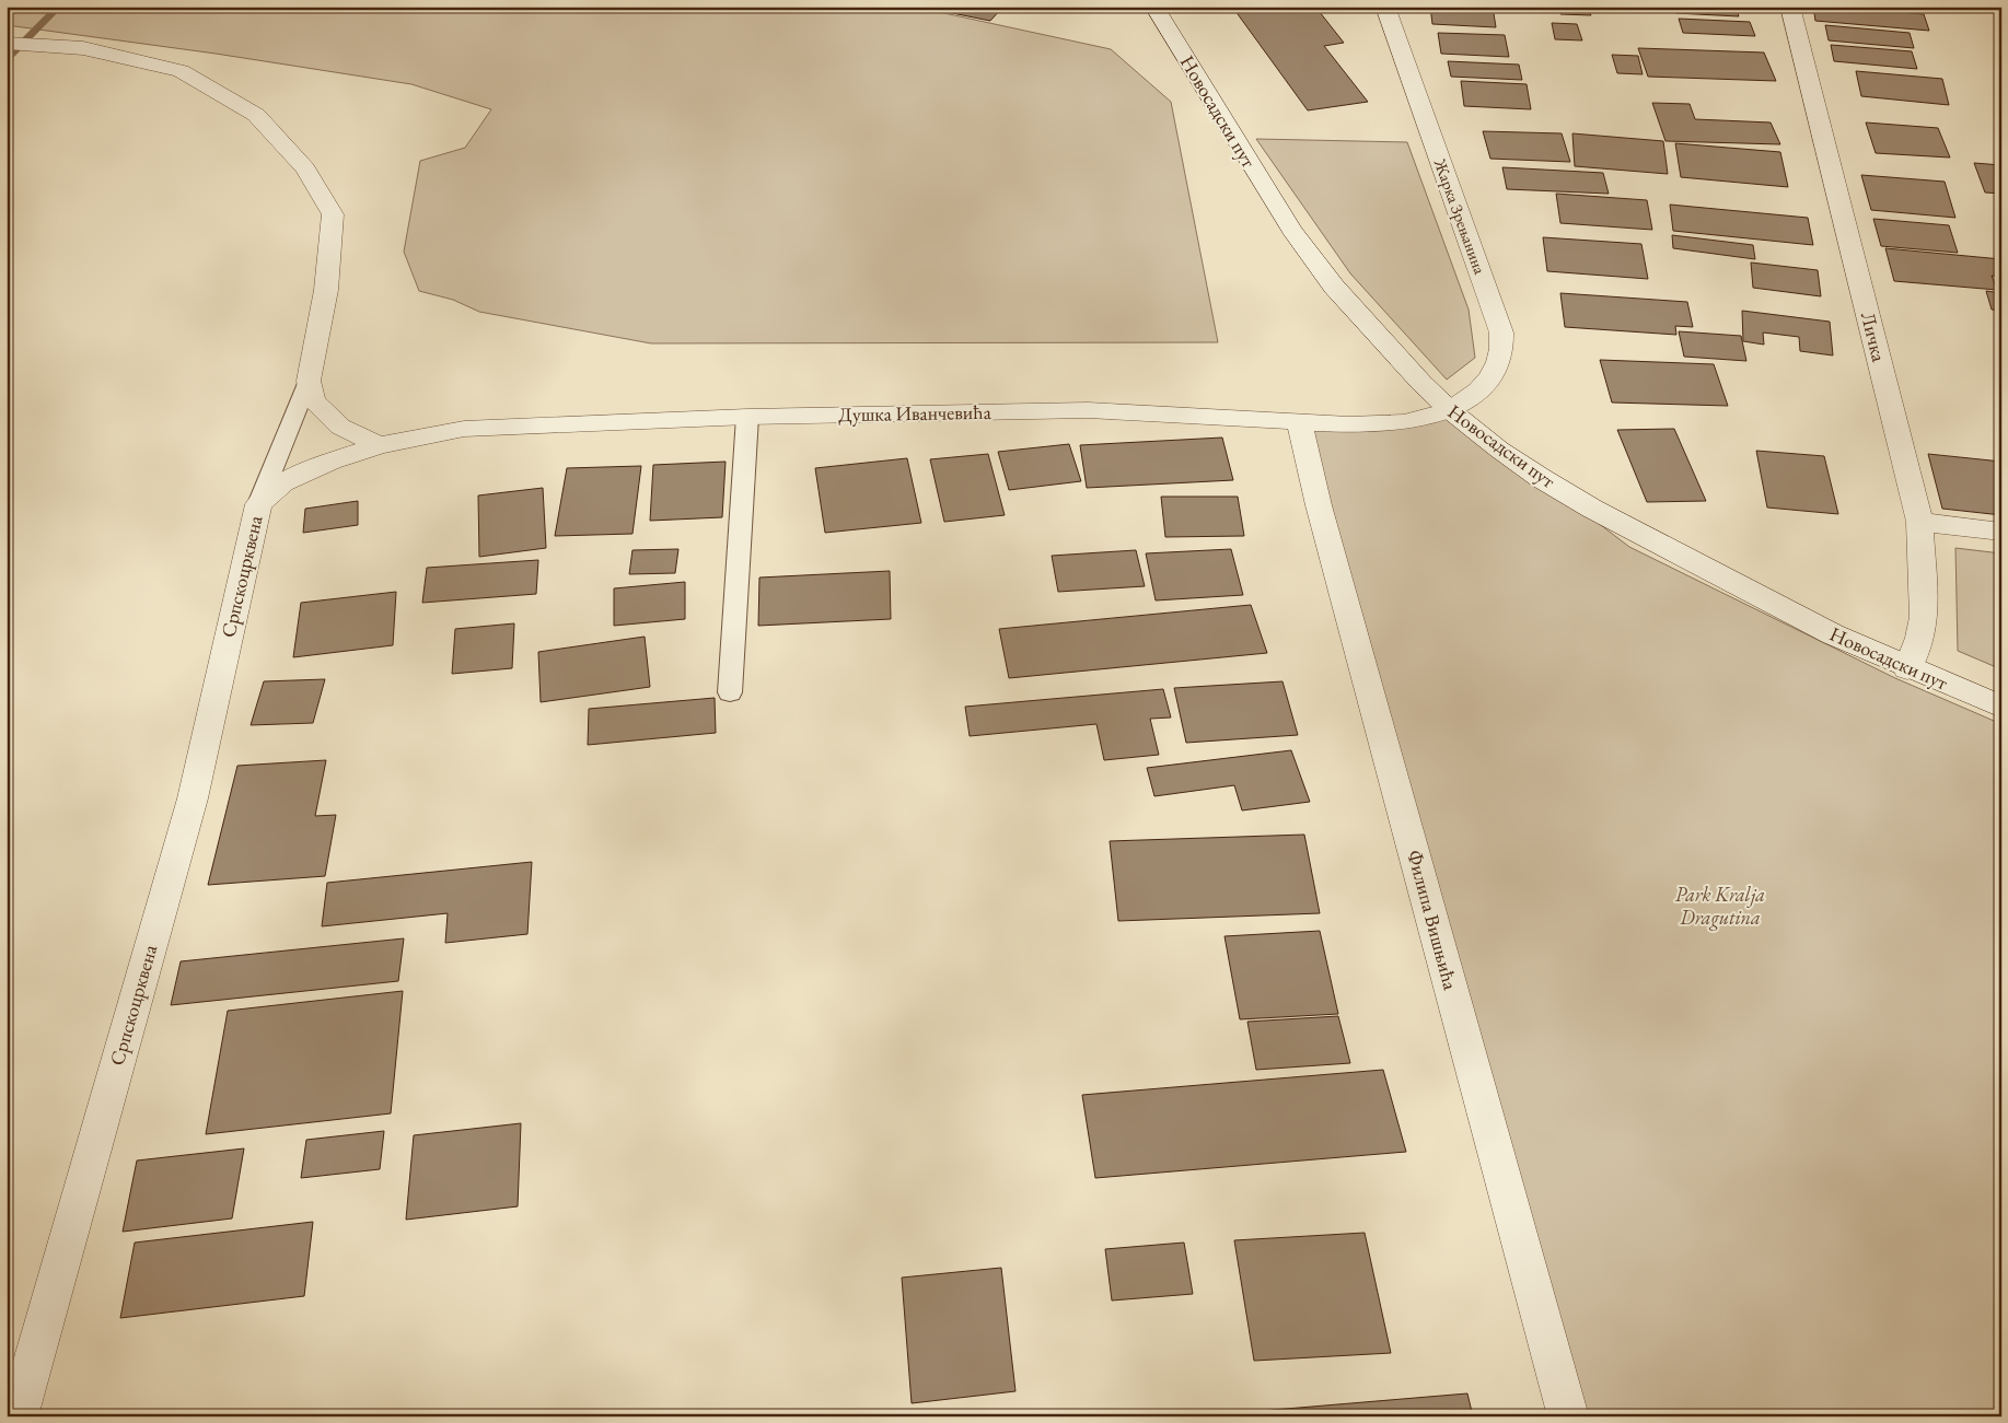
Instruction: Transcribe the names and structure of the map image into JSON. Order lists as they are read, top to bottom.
{
  "streets": {
    "street": [
      "Новосадски пут",
      "Жарка Зрењанина",
      "Личка",
      "Душка Иванчевића",
      "Српскоцрквена",
      "Филипа Вишњића"
    ]
  },
  "crossings": [
    ["Новосадски пут", "Жарка Зрењанина"],
    ["Новосадски пут", "Личка"],
    ["Новосадски пут", "Душка Иванчевића"],
    ["Жарка Зрењанина", "Душка Иванчевића"],
    ["Душка Иванчевића", "Српскоцрквена"],
    ["Душка Иванчевића", "Филипа Вишњића"]
  ],
  "parks": ["Park Kralja Dragutina"]
}
